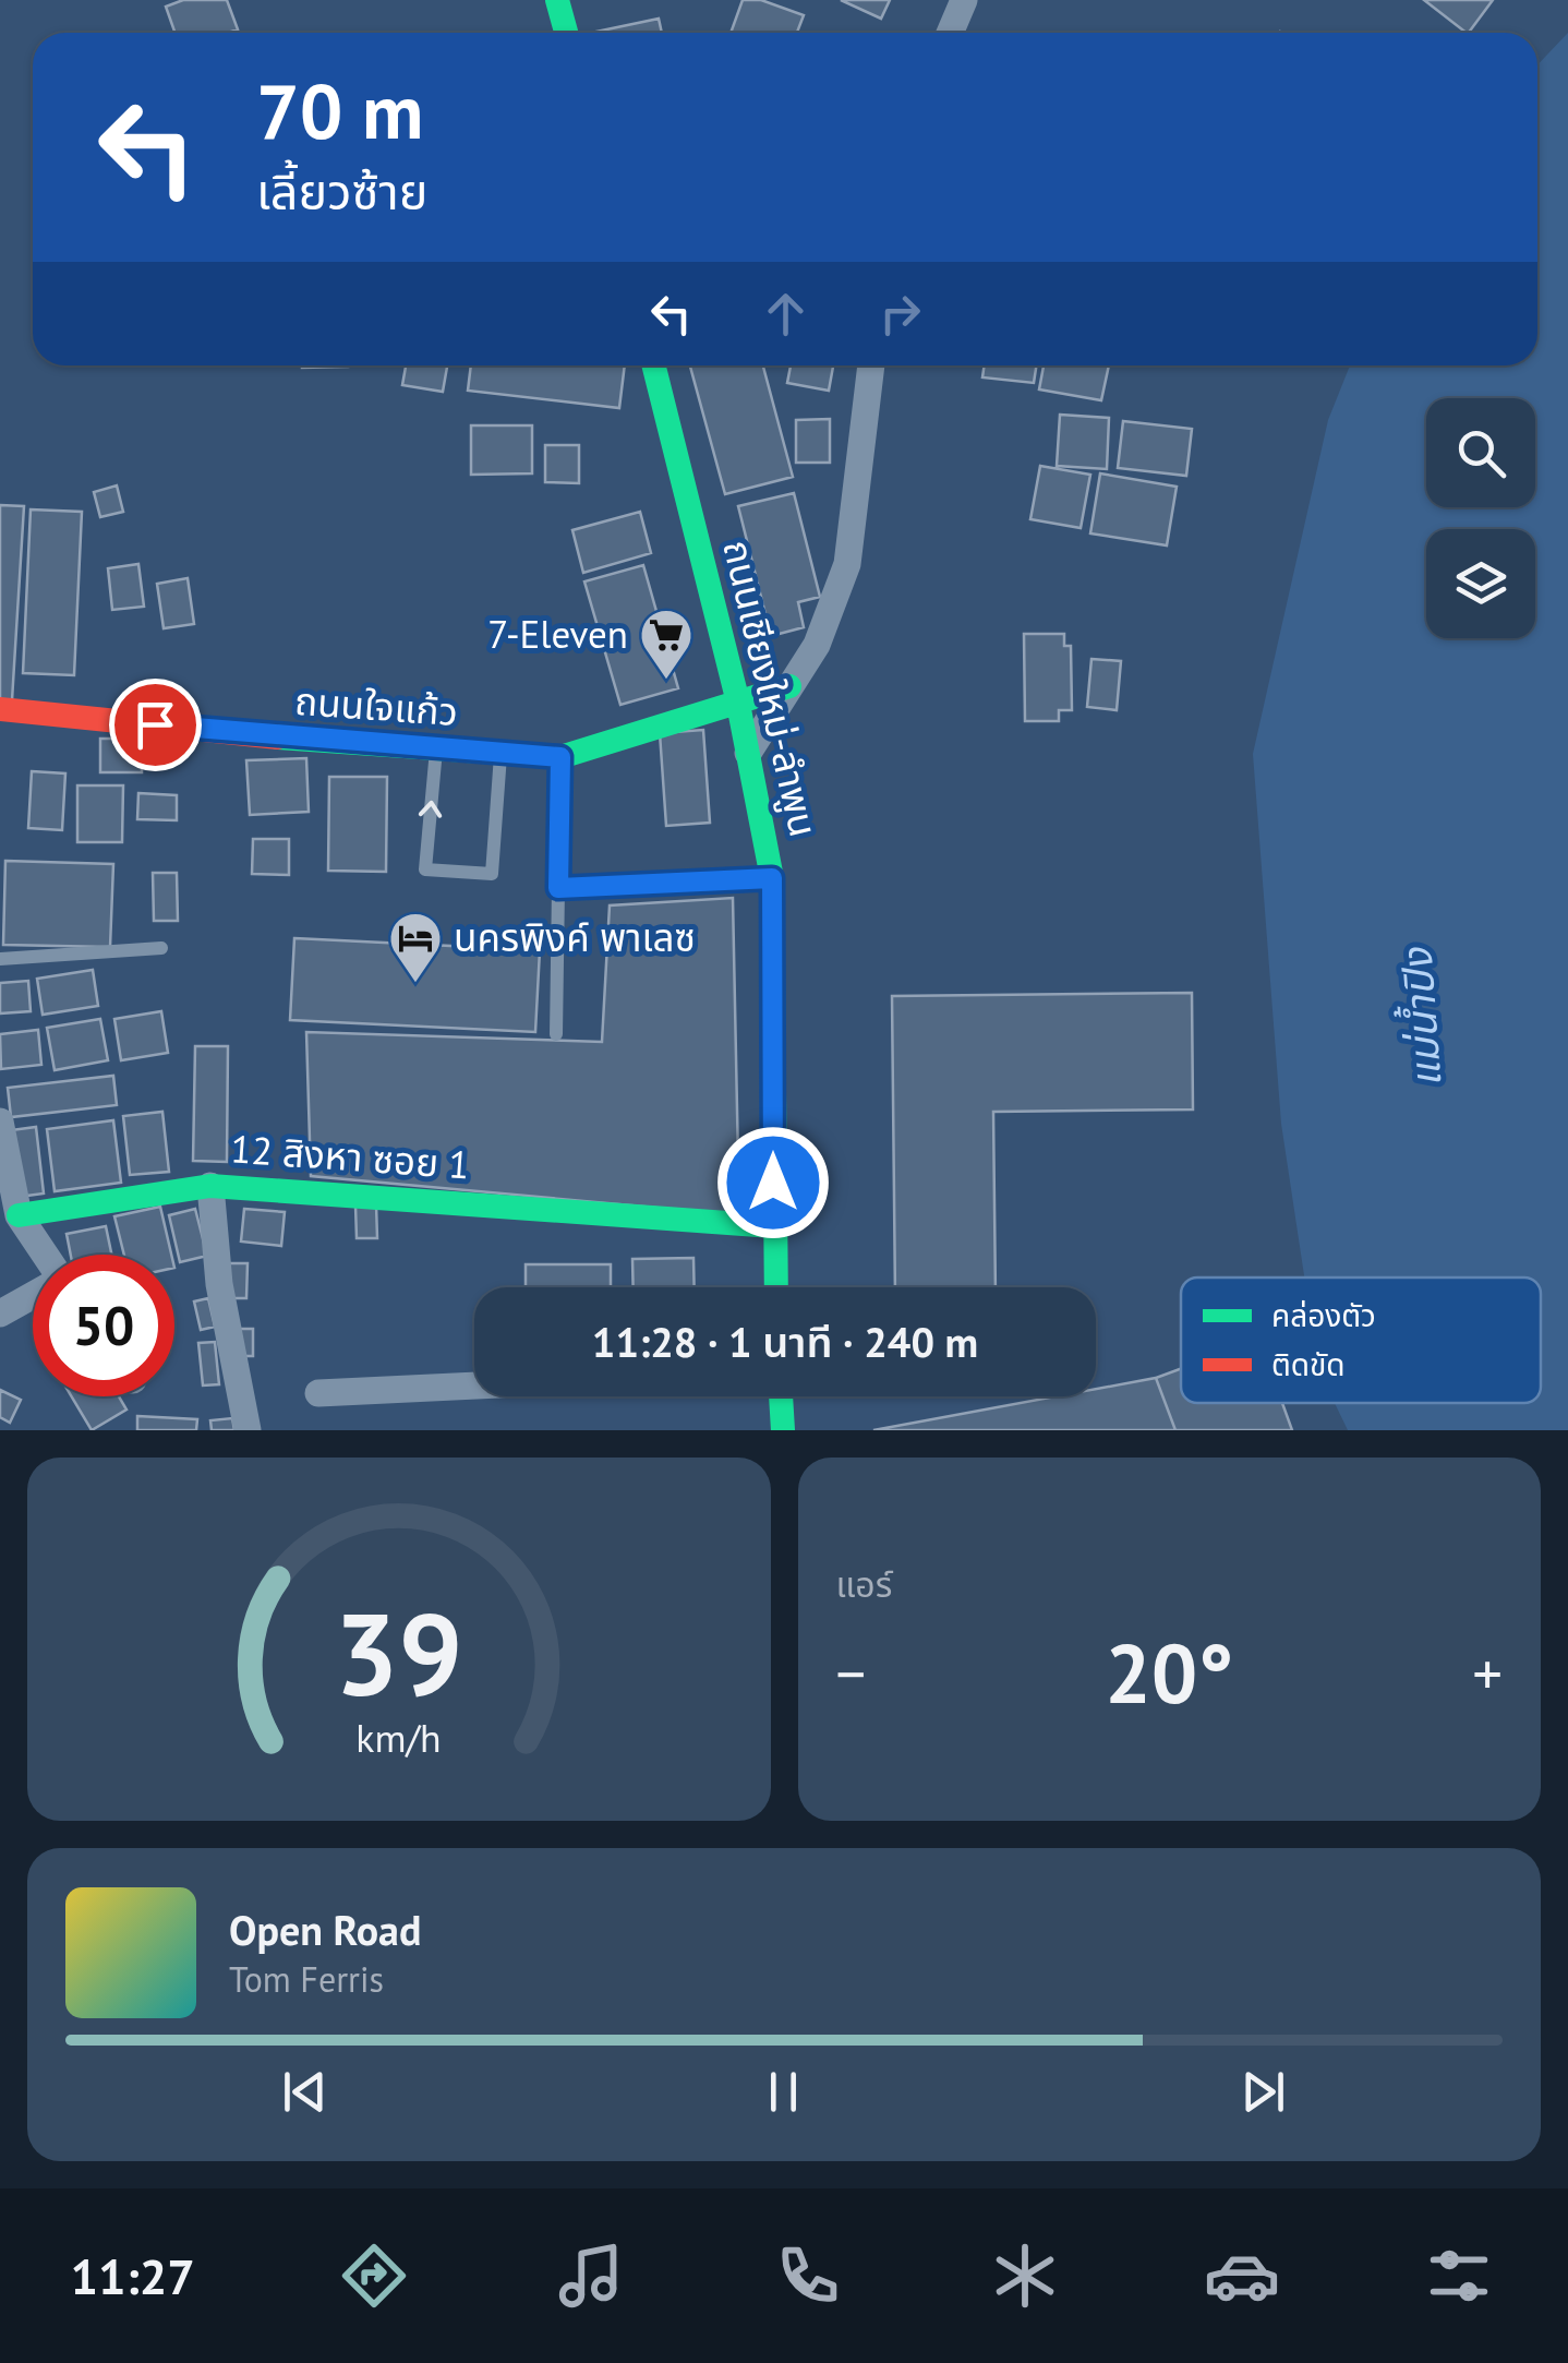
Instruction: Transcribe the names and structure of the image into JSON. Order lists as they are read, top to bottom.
{
  "streets": {
    "street": ["ถนนเชียงใหม่-ลำพูน", "ถนนใจแก้ว", "12 สิงหา ซอย 1"]
  },
  "crossings": [
    ["ถนนเชียงใหม่-ลำพูน", "ถนนใจแก้ว"],
    ["ถนนเชียงใหม่-ลำพูน", "12 สิงหา ซอย 1"]
  ],
  "water": ["แม่น้ำปิง"],
  "places": {
    "supermarket": ["7-Eleven"],
    "hotel": ["นครพิงค์ พาเลซ"]
  },
  "legend": ["คล่องตัว", "ติดขัด"],
  "page": {
    "turn": ["70 m", "เลี้ยวซ้าย"],
    "limit": "50",
    "trip": "11:28 · 1 นาที · 240 m",
    "tile": "แอร์",
    "heat": ["−", "20°", "+"],
    "song": ["Open Road", "Tom Ferris"],
    "tabs": "11:27",
    "gauge": ["39", "km/h"]
  }
}
